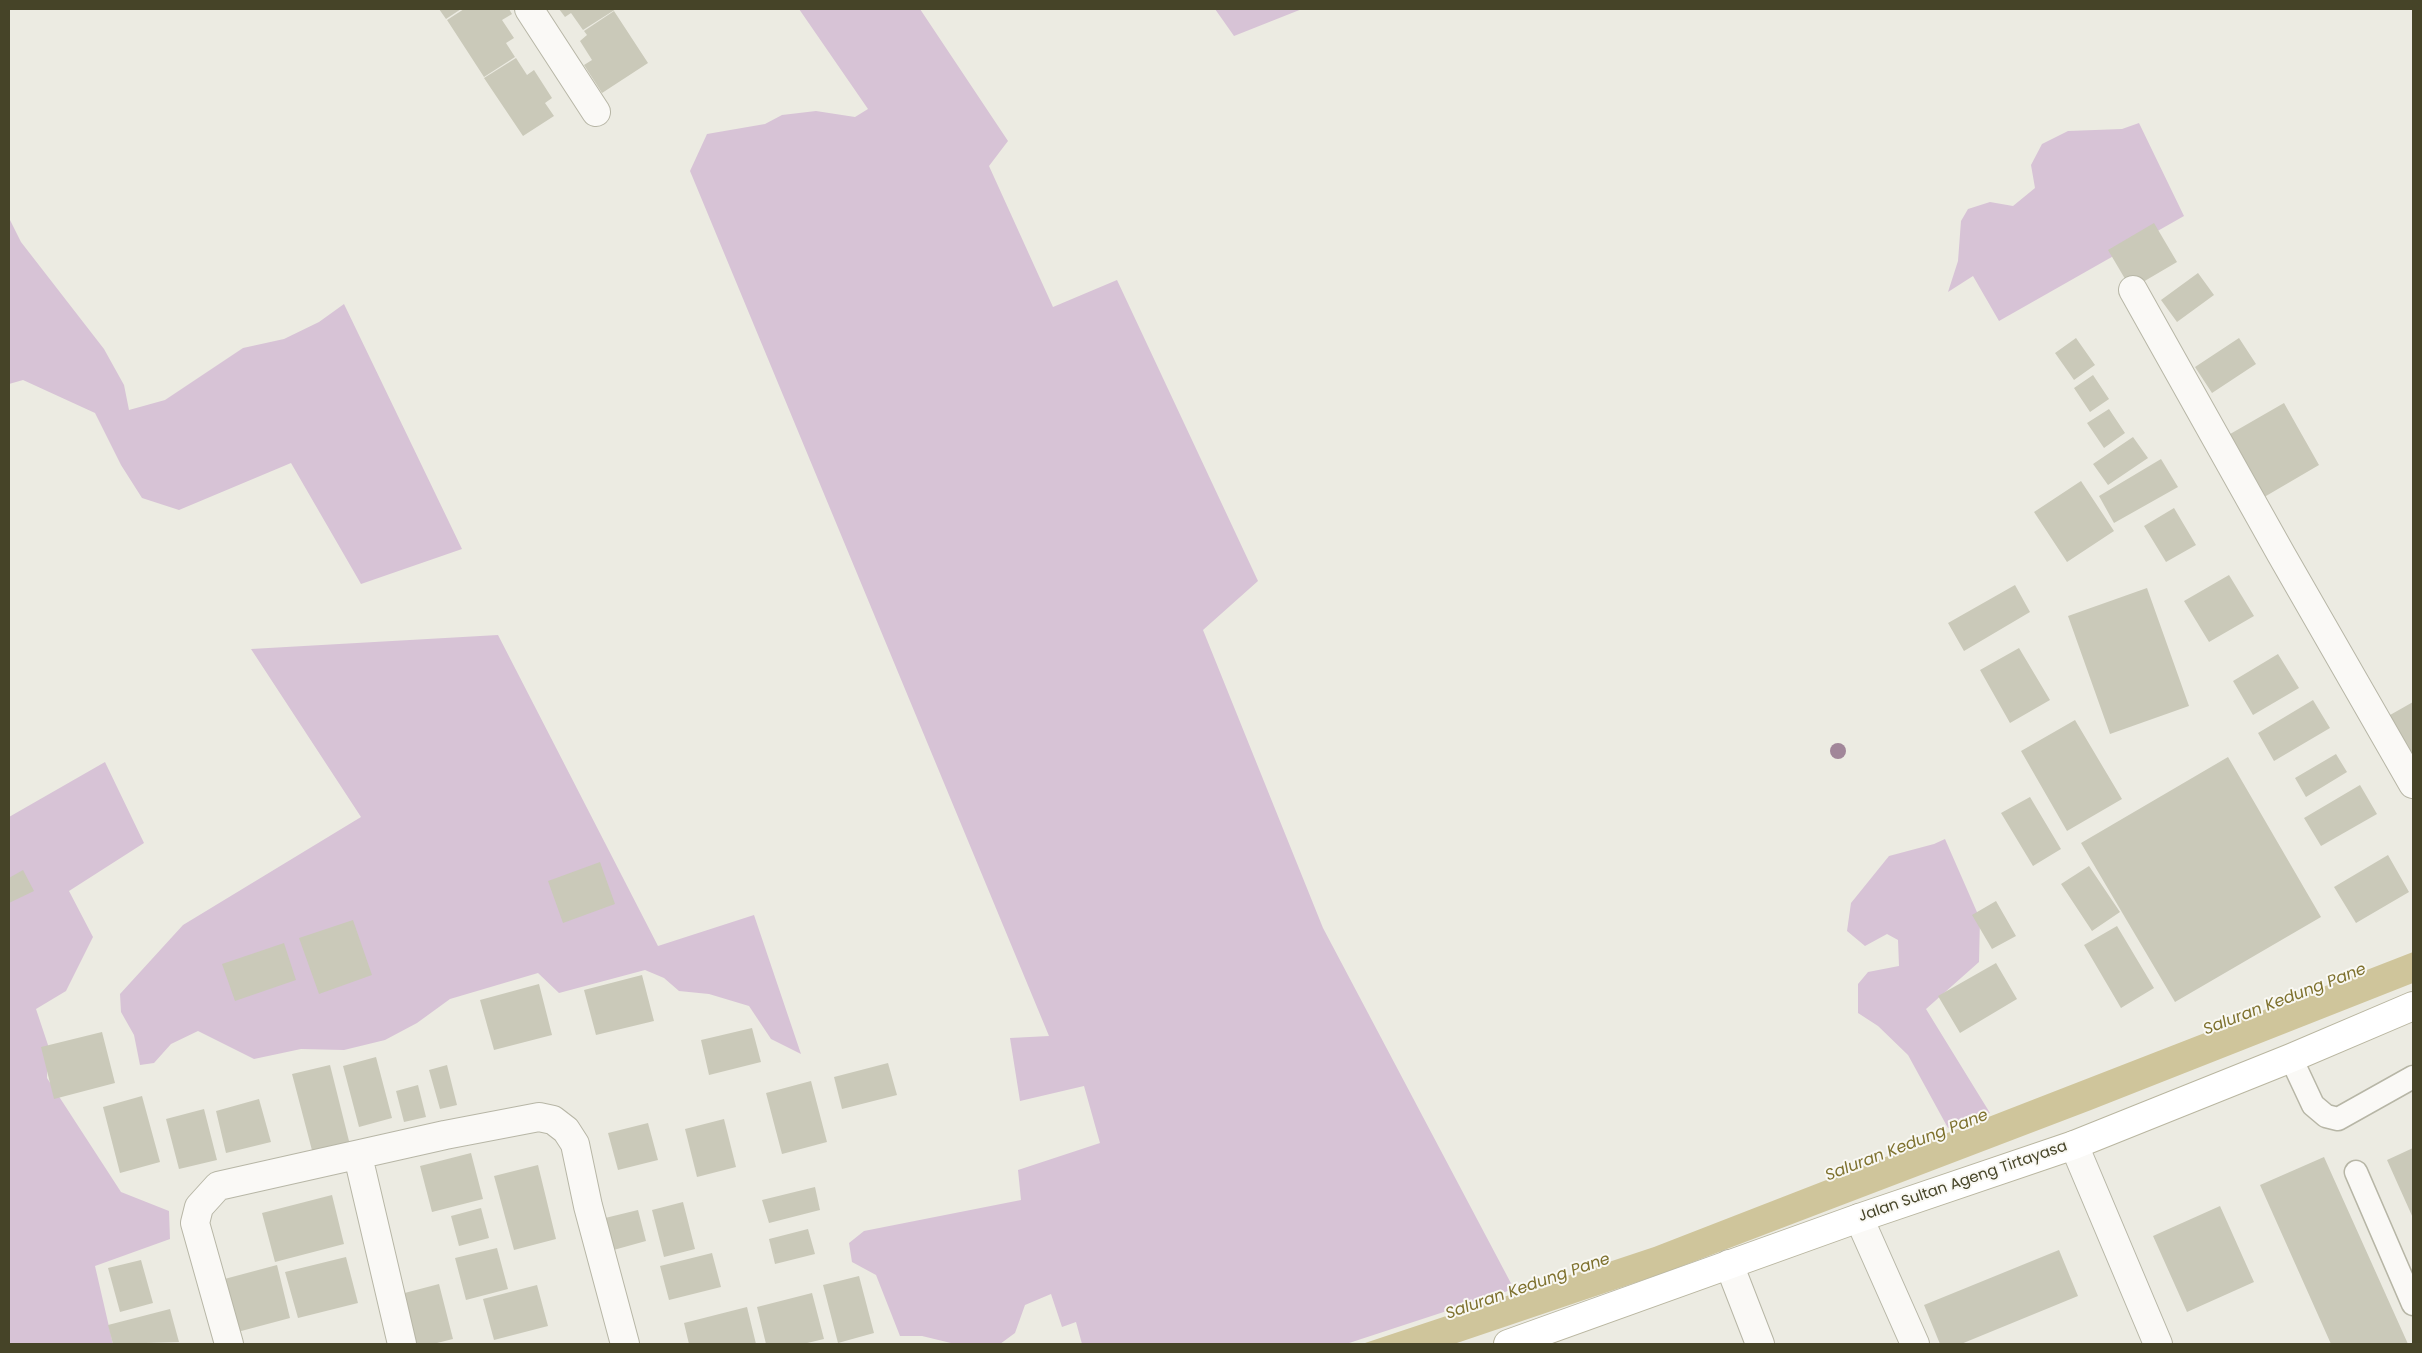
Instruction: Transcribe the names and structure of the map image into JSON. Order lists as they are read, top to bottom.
{
  "streets": {
    "main road": ["Jalan Sultan Ageng Tirtayasa"]
  },
  "water": ["Saluran Kedung Pane"]
}
